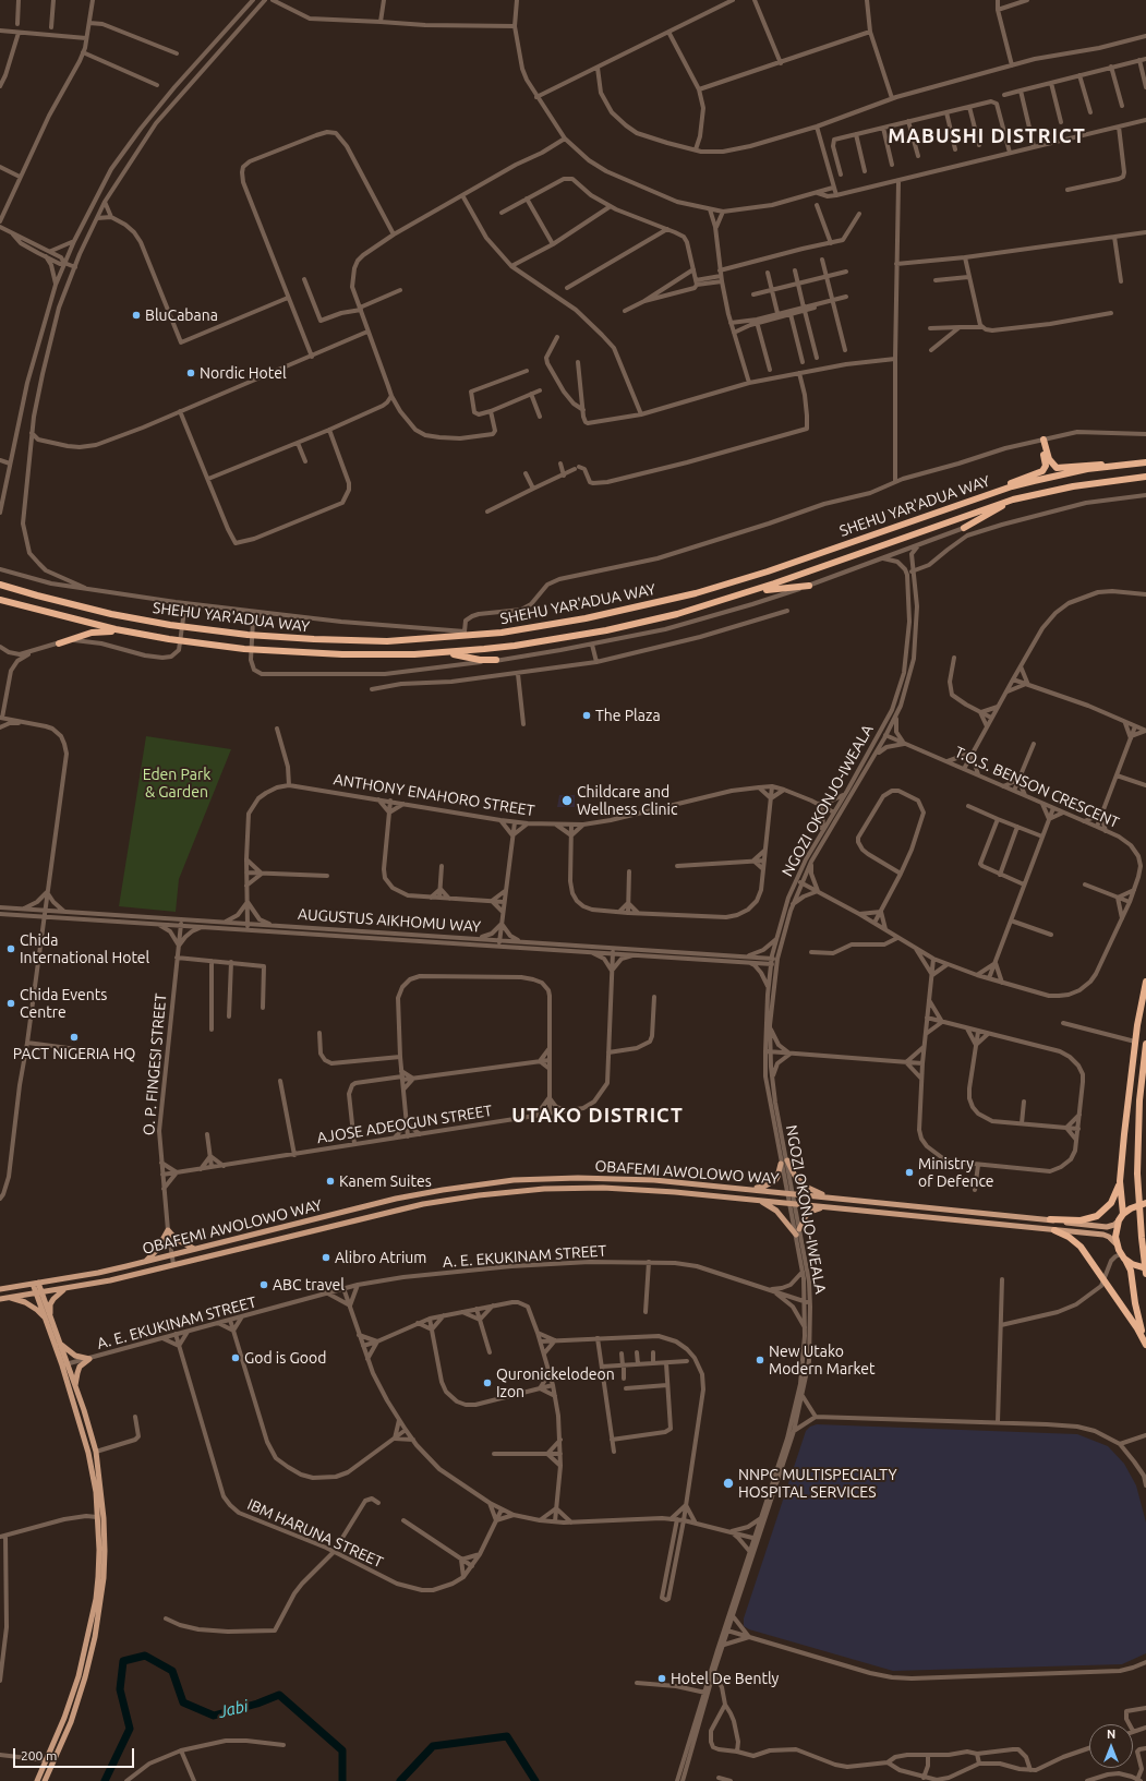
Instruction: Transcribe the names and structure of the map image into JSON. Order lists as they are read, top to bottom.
{
  "streets": {
    "highway": ["SHEHU YAR'ADUA WAY"],
    "main road": ["OBAFEMI AWOLOWO WAY"],
    "street": [
      "T.O.S. BENSON CRESCENT",
      "ANTHONY ENAHORO STREET",
      "NGOZI OKONJO-IWEALA",
      "AUGUSTUS AIKHOMU WAY",
      "O. P. FINGESI STREET",
      "AJOSE ADEOGUN STREET",
      "A. E. EKUKINAM STREET",
      "IBM HARUNA STREET"
    ]
  },
  "crossings": [
    ["T.O.S. BENSON CRESCENT", "NGOZI OKONJO-IWEALA"],
    ["ANTHONY ENAHORO STREET", "NGOZI OKONJO-IWEALA"],
    ["ANTHONY ENAHORO STREET", "AUGUSTUS AIKHOMU WAY"],
    ["NGOZI OKONJO-IWEALA", "AUGUSTUS AIKHOMU WAY"],
    ["NGOZI OKONJO-IWEALA", "OBAFEMI AWOLOWO WAY"],
    ["NGOZI OKONJO-IWEALA", "A. E. EKUKINAM STREET"],
    ["AUGUSTUS AIKHOMU WAY", "O. P. FINGESI STREET"],
    ["AUGUSTUS AIKHOMU WAY", "AJOSE ADEOGUN STREET"],
    ["O. P. FINGESI STREET", "AJOSE ADEOGUN STREET"],
    ["O. P. FINGESI STREET", "OBAFEMI AWOLOWO WAY"],
    ["A. E. EKUKINAM STREET", "IBM HARUNA STREET"]
  ],
  "districts": ["MABUSHI DISTRICT", "UTAKO DISTRICT"],
  "water": ["Jabi"],
  "parks": ["Eden Park & Garden"],
  "places": [
    "BluCabana",
    "Nordic Hotel",
    "The Plaza",
    "Childcare and Wellness Clinic",
    "Chida International Hotel",
    "Chida Events Centre",
    "PACT NIGERIA HQ",
    "Ministry of Defence",
    "Kanem Suites",
    "Alibro Atrium",
    "ABC travel",
    "God is Good",
    "New Utako Modern Market",
    "Quronickelodeon Izon",
    "NNPC MULTISPECIALTY HOSPITAL SERVICES",
    "Hotel De Bently"
  ],
  "scale_bar": "200 m",
  "north": "top"
}
